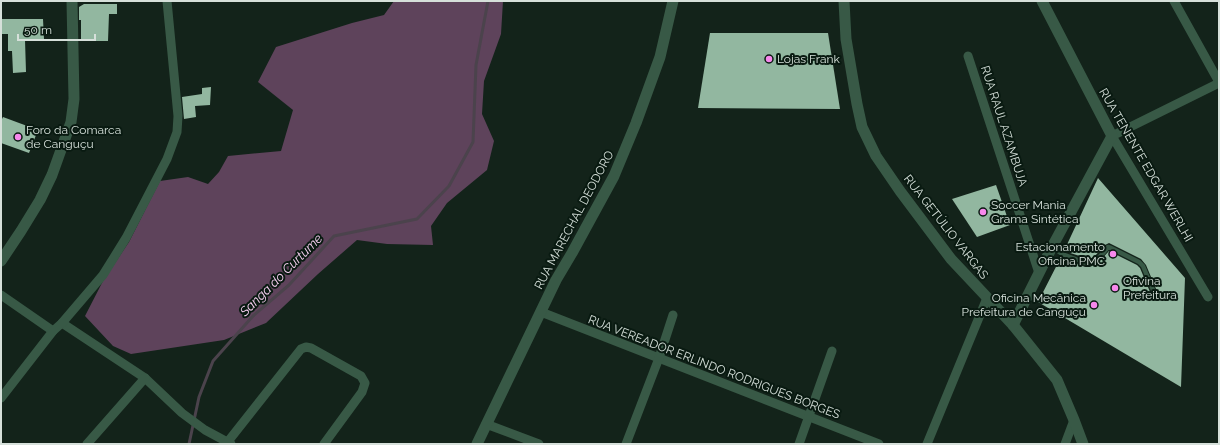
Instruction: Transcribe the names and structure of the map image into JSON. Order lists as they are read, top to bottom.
{
  "streets": {
    "street": [
      "RUA RAUL AZAMBUJA",
      "RUA TENENTE EDGAR WERLHI",
      "RUA MARECHAL DEODORO",
      "RUA GETÚLIO VARGAS",
      "RUA VEREADOR ERLINDO RODRIGUES BORGES"
    ]
  },
  "crossings": [
    ["RUA MARECHAL DEODORO", "RUA VEREADOR ERLINDO RODRIGUES BORGES"]
  ],
  "water": ["Sanga do Curtume"],
  "places": [
    "Lojas Frank",
    "Foro da Comarca de Canguçu",
    "Soccer Mania Grama Sintética",
    "Estacionamento Oficina PMC",
    "Ofivina Prefeitura",
    "Oficina Mecânica Prefeitura de Canguçu"
  ],
  "scale_bar": "50 m"
}
